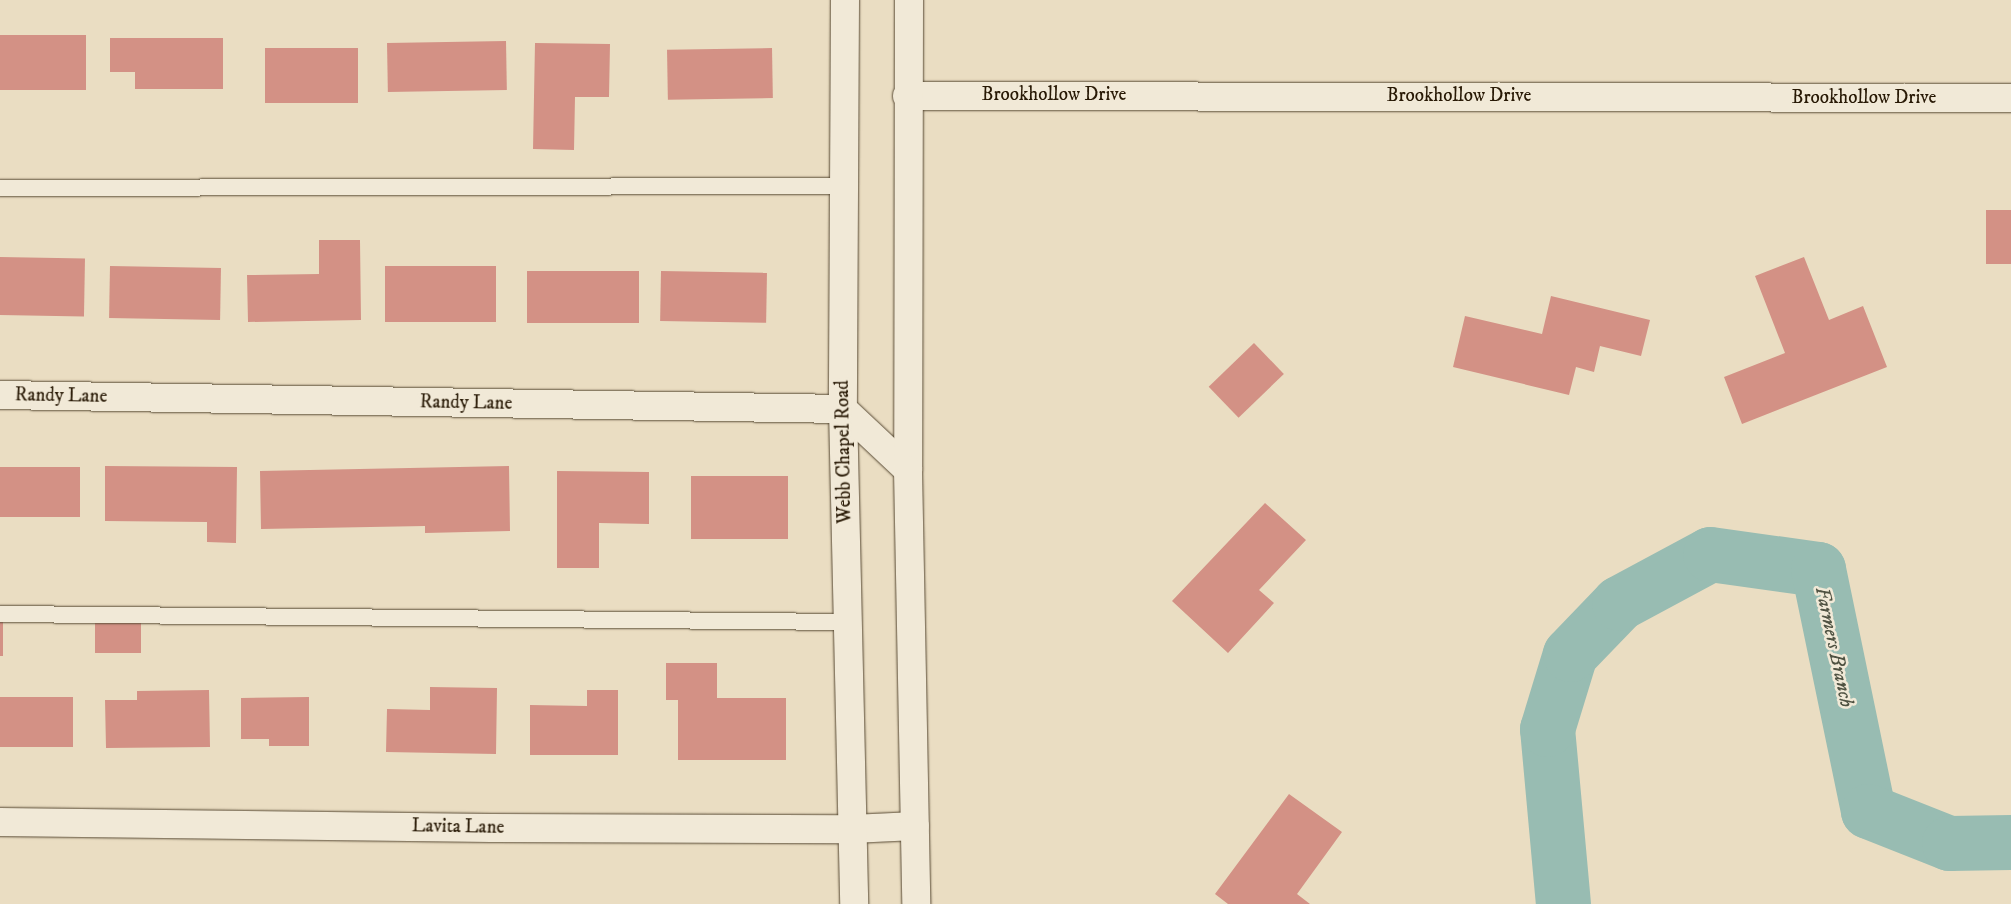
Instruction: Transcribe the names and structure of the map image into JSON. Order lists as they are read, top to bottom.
{
  "streets": {
    "street": [
      "Brookhollow Drive",
      "Randy Lane",
      "Webb Chapel Road",
      "Lavita Lane"
    ]
  },
  "crossings": [
    ["Randy Lane", "Webb Chapel Road"],
    ["Webb Chapel Road", "Lavita Lane"]
  ],
  "water": ["Farmers Branch"]
}
